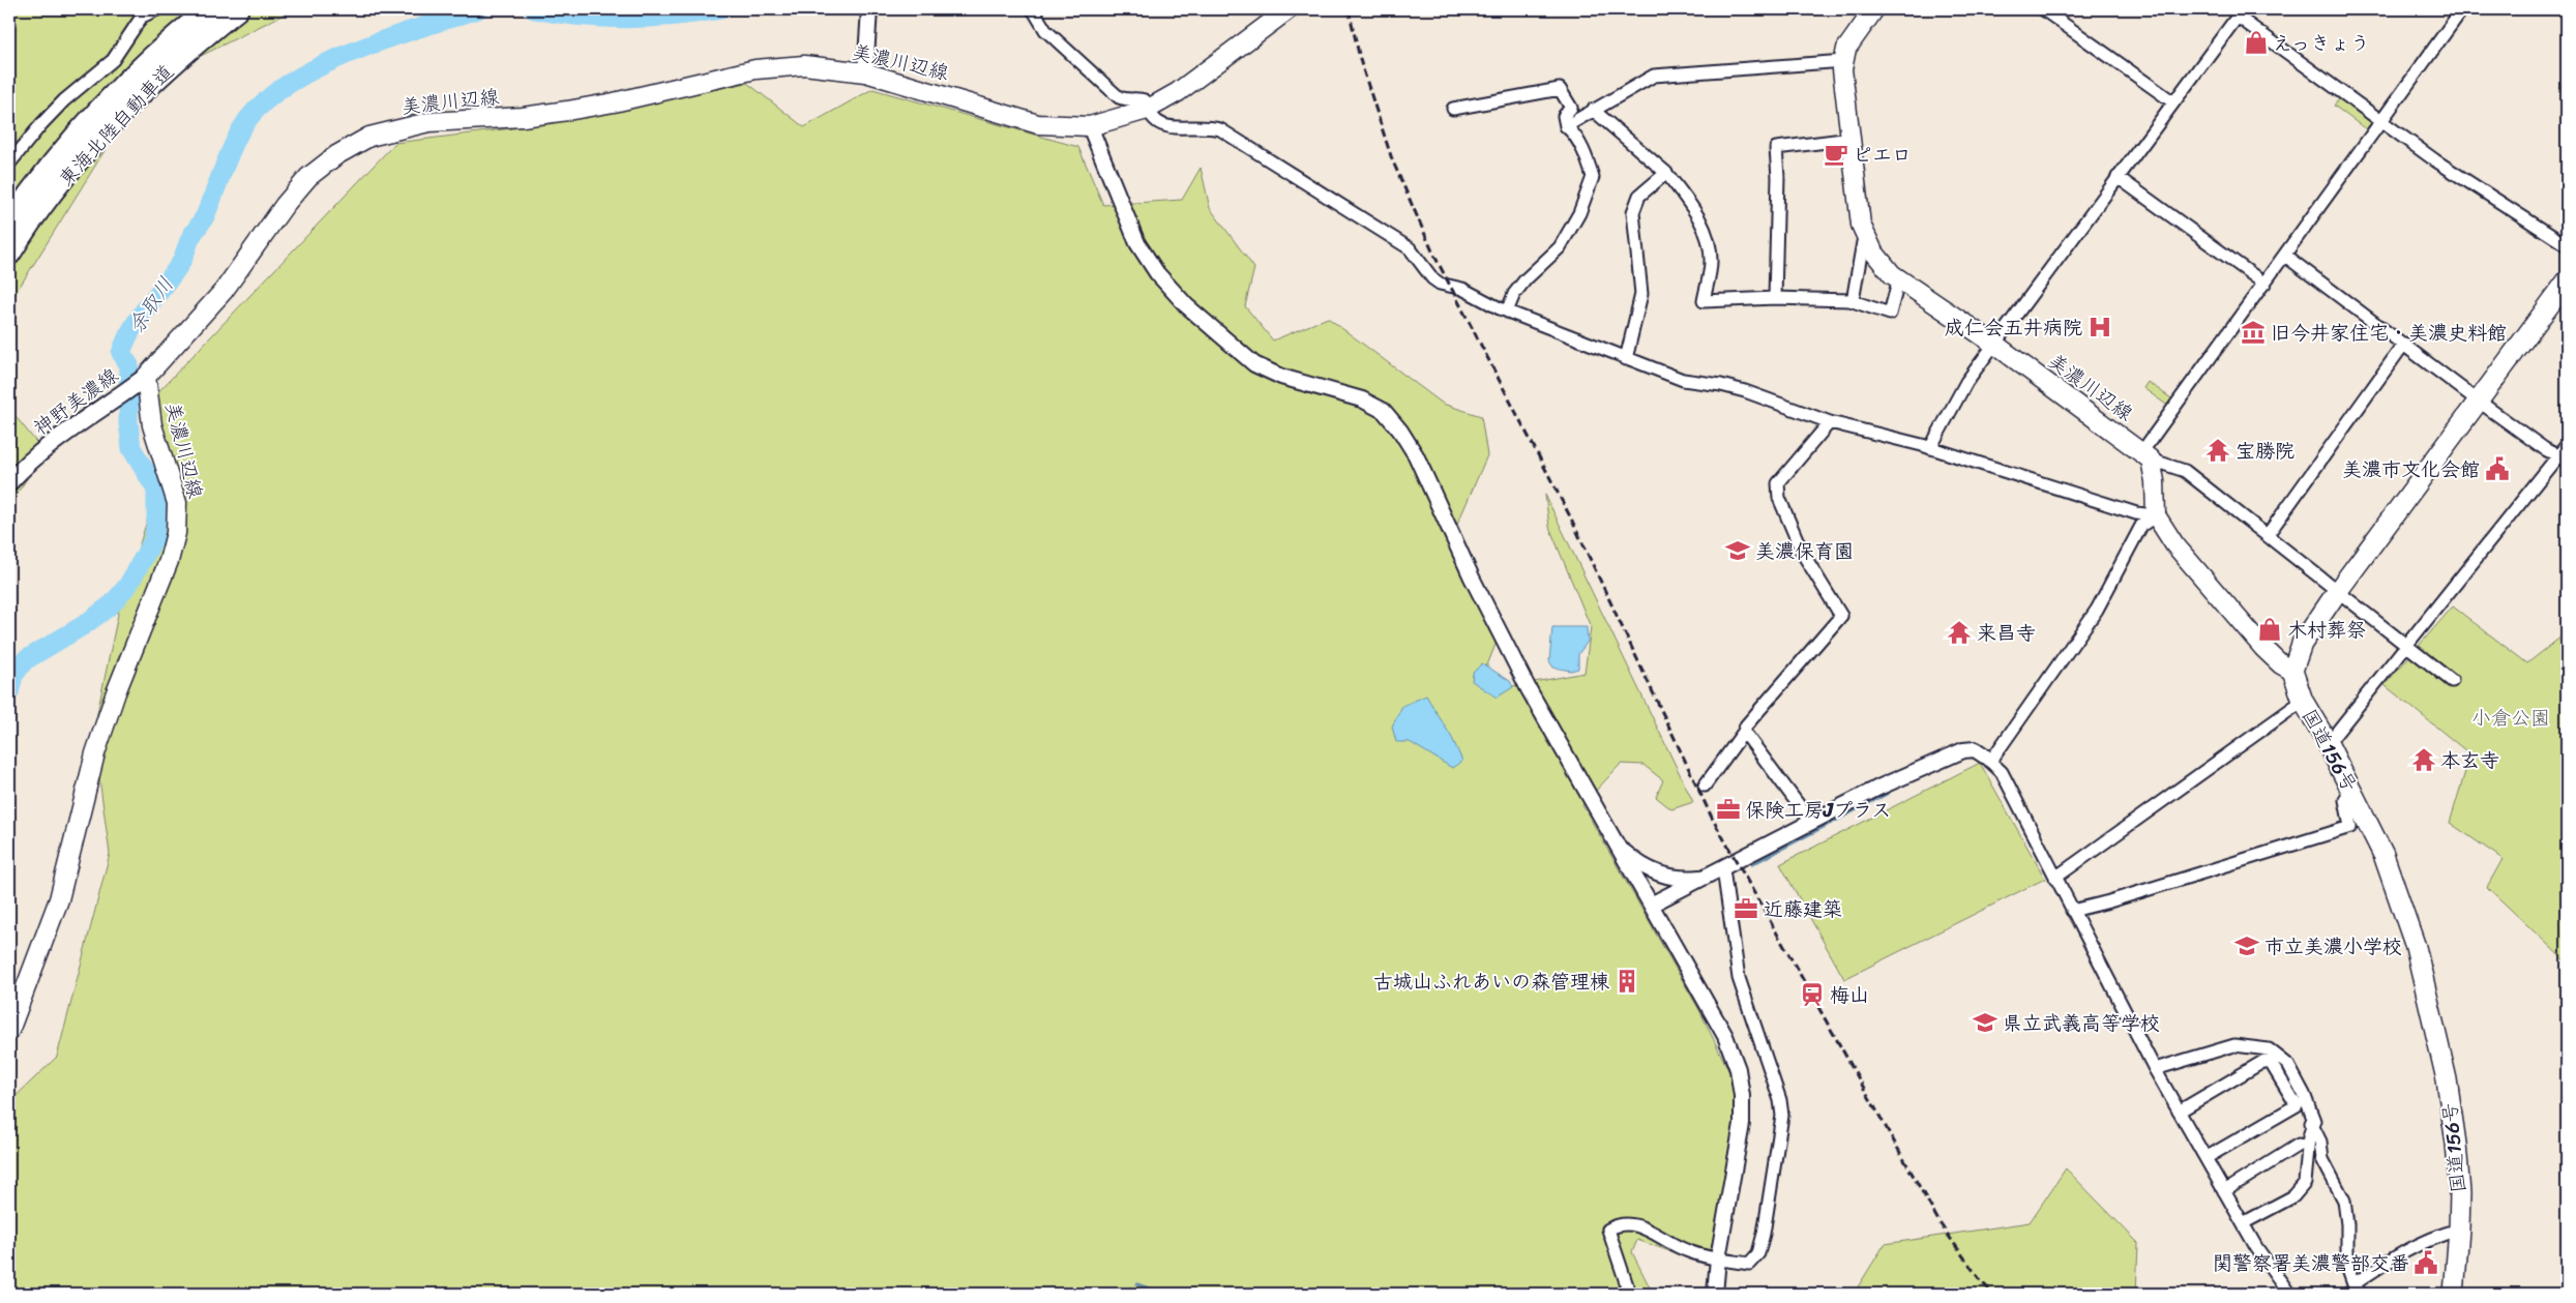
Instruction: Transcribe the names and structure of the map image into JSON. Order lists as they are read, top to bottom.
{
  "streets": {
    "highway": ["東海北陸自動車道", "国道156号"],
    "main road": ["美濃川辺線", "神野美濃線"]
  },
  "crossings": [
    ["美濃川辺線", "神野美濃線"]
  ],
  "water": ["余取川"],
  "parks": ["小倉公園"],
  "places": {
    "shop": ["えっきょう", "木村葬祭"],
    "cafe": ["ピエロ"],
    "hospital": ["成仁会五井病院"],
    "museum": ["旧今井家住宅・美濃史料館"],
    "temple": ["宝勝院", "来昌寺", "本玄寺"],
    "public building": ["美濃市文化会館", "関警察署美濃警部交番"],
    "school or university": ["美濃保育園", "市立美濃小学校", "県立武義高等学校"],
    "office": ["保険工房Jプラス", "近藤建築"],
    "building": ["古城山ふれあいの森管理棟"],
    "station": ["梅山"]
  }
}
